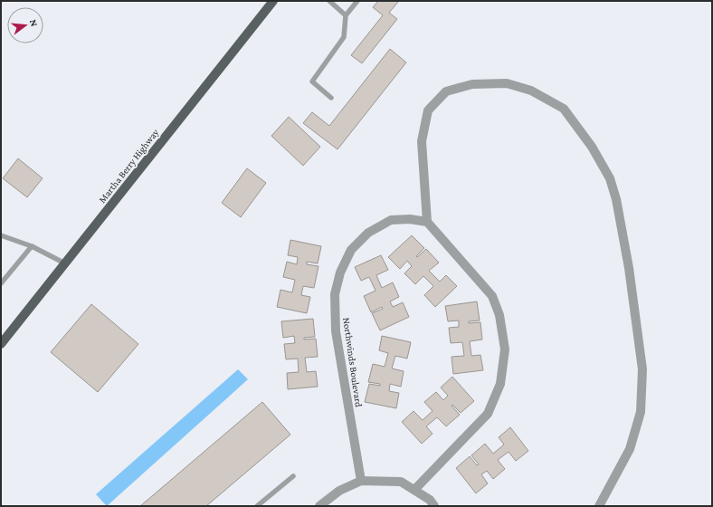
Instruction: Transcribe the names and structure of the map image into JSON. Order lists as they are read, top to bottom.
{
  "streets": {
    "main road": ["Martha Berry Highway"],
    "street": ["Northwinds Boulevard"]
  },
  "north": "right"
}
